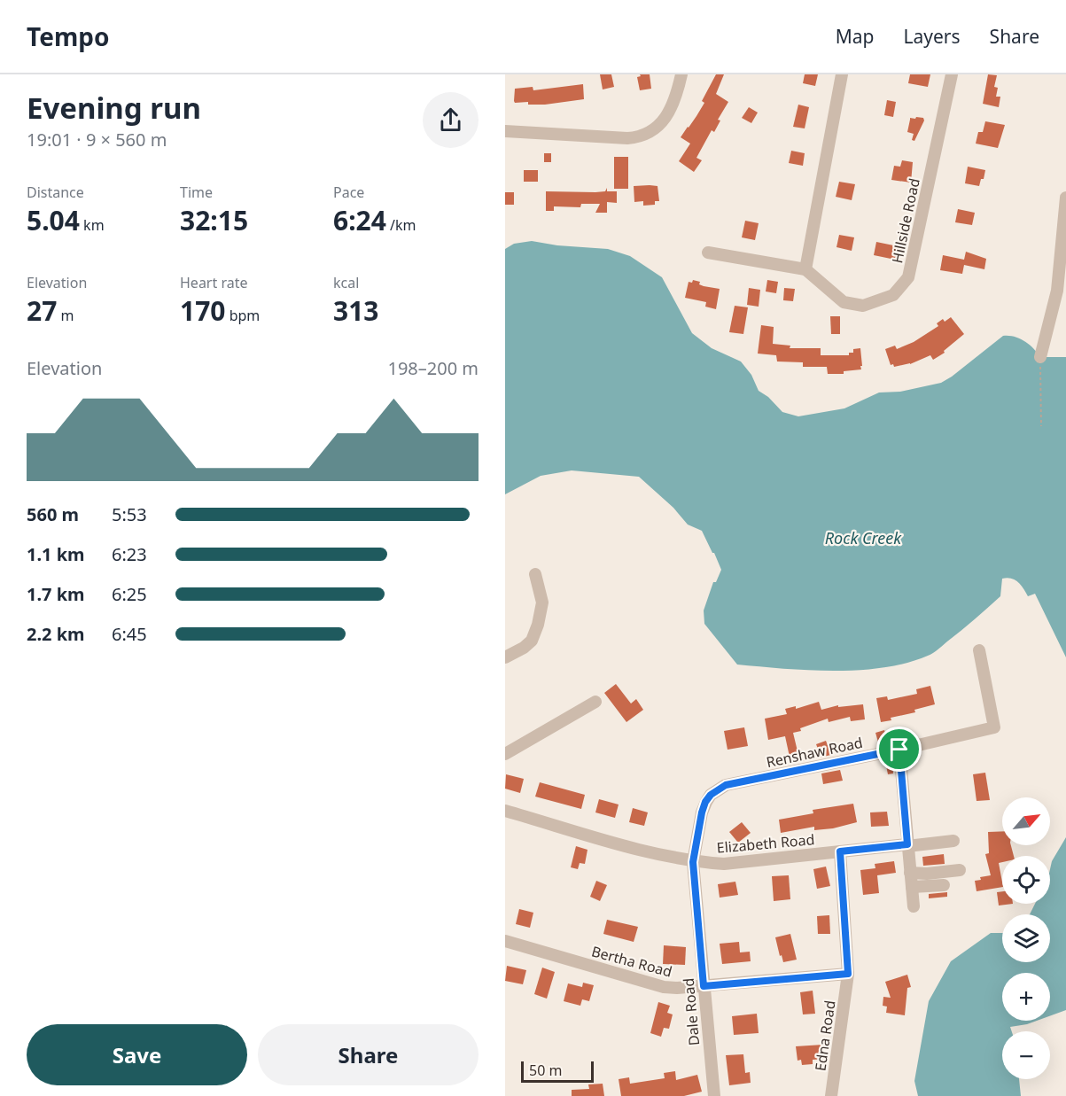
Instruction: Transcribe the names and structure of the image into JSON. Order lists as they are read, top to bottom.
{
  "streets": {
    "street": [
      "Hillside Road",
      "Renshaw Road",
      "Elizabeth Road",
      "Bertha Road",
      "Dale Road",
      "Edna Road"
    ]
  },
  "crossings": [
    ["Renshaw Road", "Elizabeth Road"],
    ["Renshaw Road", "Dale Road"],
    ["Elizabeth Road", "Dale Road"],
    ["Elizabeth Road", "Edna Road"],
    ["Bertha Road", "Dale Road"],
    ["Bertha Road", "Edna Road"]
  ],
  "water": ["Rock Creek"],
  "scale_bar": "50 m",
  "north": "top right",
  "page": {
    "header": "Tempo",
    "nav": ["Map", "Layers", "Share"],
    "heading": ["Evening run", "19:01 · 9 × 560 m"],
    "stats": [
      ["Distance", "5.04 km"],
      ["Time", "32:15"],
      ["Pace", "6:24 /km"],
      ["Elevation", "27 m"],
      ["Heart rate", "170 bpm"],
      ["kcal", "313"]
    ],
    "chart": ["Elevation", "198–200 m"],
    "list": [
      {
        "name": "560 m",
        "note": "5:53"
      },
      {
        "name": "1.1 km",
        "note": "6:23"
      },
      {
        "name": "1.7 km",
        "note": "6:25"
      },
      {
        "name": "2.2 km",
        "note": "6:45"
      }
    ],
    "map_buttons": ["+", "−"],
    "buttons": ["Save", "Share"],
    "scale": "50 m"
  }
}
